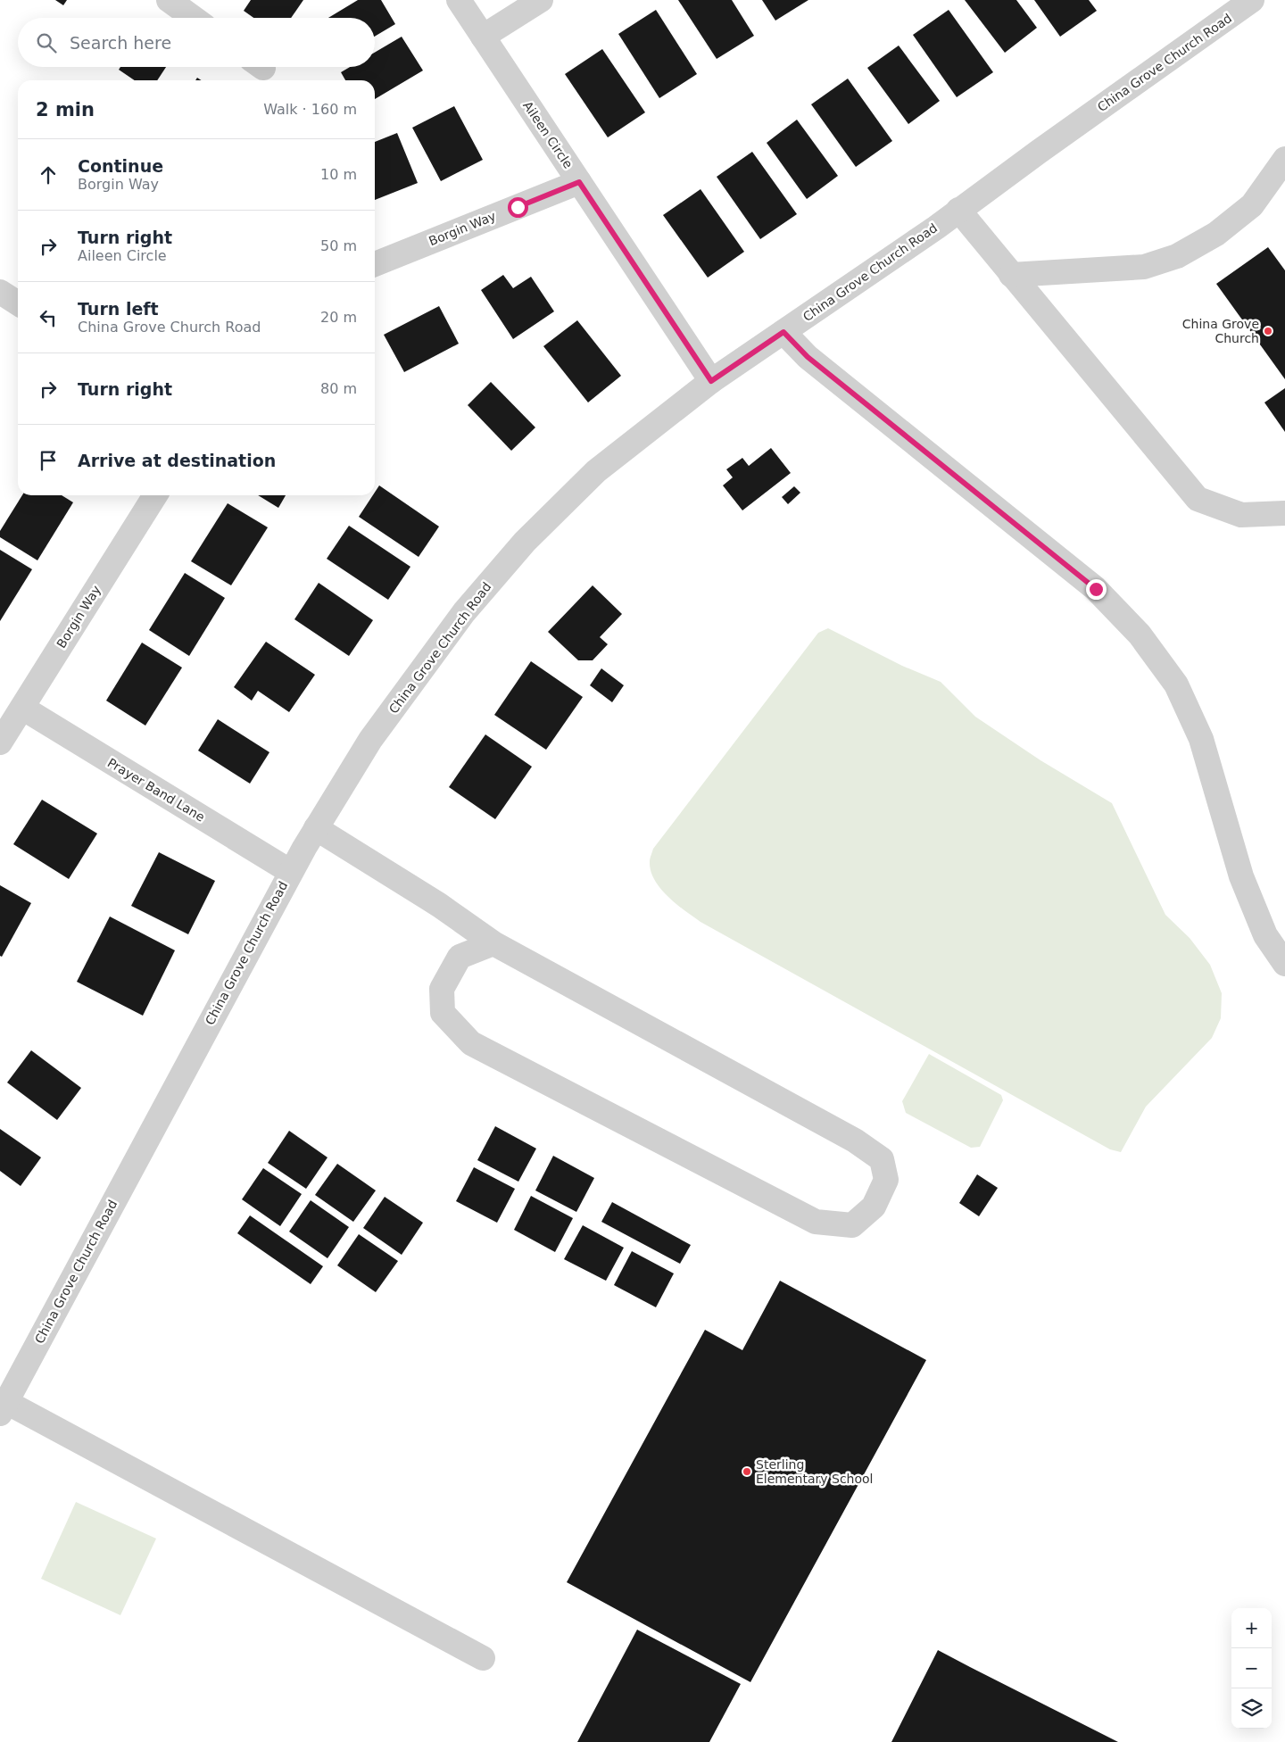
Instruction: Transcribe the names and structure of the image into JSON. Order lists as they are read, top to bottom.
{
  "streets": {
    "street": [
      "China Grove Church Road",
      "Aileen Circle",
      "Borgin Way",
      "Prayer Band Lane"
    ]
  },
  "crossings": [
    ["China Grove Church Road", "Aileen Circle"],
    ["China Grove Church Road", "Prayer Band Lane"],
    ["Aileen Circle", "Borgin Way"],
    ["Borgin Way", "Prayer Band Lane"]
  ],
  "places": ["China Grove Church", "Sterling Elementary School"],
  "page": {
    "search": "Search here",
    "heading": ["2 min", "Walk · 160 m"],
    "list": [
      ["Continue", "Borgin Way", "10 m"],
      ["Turn right", "Aileen Circle", "50 m"],
      ["Turn left", "China Grove Church Road", "20 m"],
      ["Turn right", "80 m"],
      "Arrive at destination"
    ],
    "map_buttons": ["+", "−"]
  }
}
